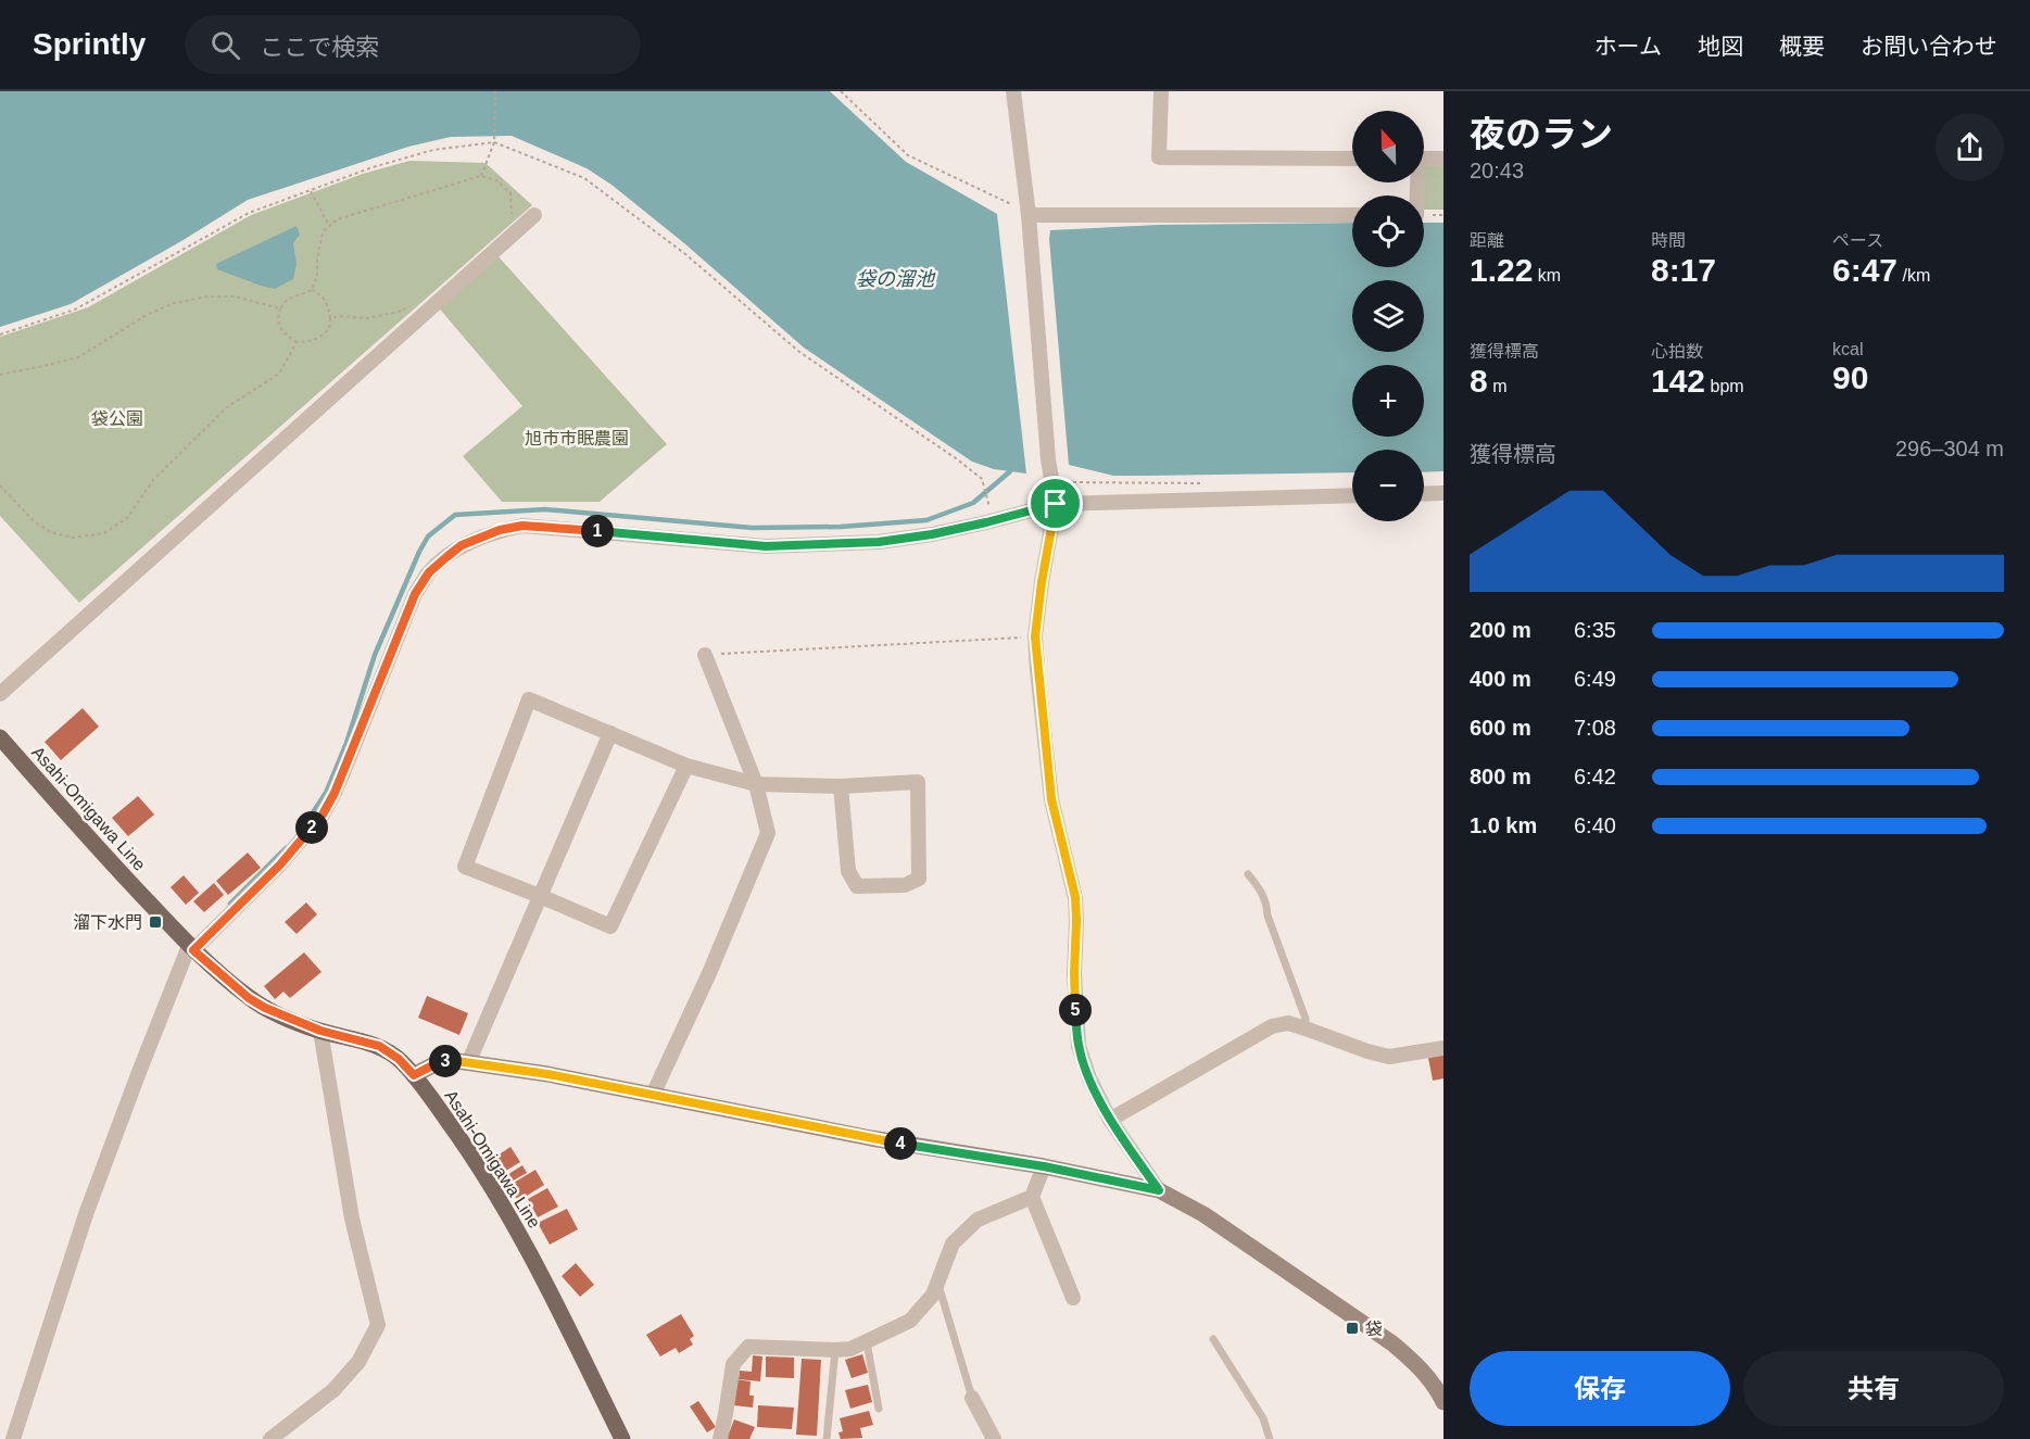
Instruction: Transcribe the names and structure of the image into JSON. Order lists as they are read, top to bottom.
{
  "streets": {
    "main road": ["Asahi-Omigawa Line"]
  },
  "water": ["袋の溜池"],
  "parks": ["袋公園", "旭市市眠農園"],
  "places": {
    "transit": ["溜下水門", "袋"]
  },
  "north": "top",
  "page": {
    "header": "Sprintly",
    "search": "ここで検索",
    "nav": [
      "ホーム",
      "地図",
      "概要",
      "お問い合わせ"
    ],
    "heading": ["夜のラン", "20:43"],
    "map_buttons": ["+", "−"],
    "stats": [
      ["距離", "1.22 km"],
      ["時間", "8:17"],
      ["ペース", "6:47 /km"],
      ["獲得標高", "8 m"],
      ["心拍数", "142 bpm"],
      ["kcal", "90"]
    ],
    "chart": ["獲得標高", "296–304 m"],
    "pins": [
      "1",
      "2",
      "5",
      "3",
      "4"
    ],
    "list": [
      {
        "name": "200 m",
        "note": "6:35"
      },
      {
        "name": "400 m",
        "note": "6:49"
      },
      {
        "name": "600 m",
        "note": "7:08"
      },
      {
        "name": "800 m",
        "note": "6:42"
      },
      {
        "name": "1.0 km",
        "note": "6:40"
      }
    ],
    "buttons": ["保存", "共有"]
  }
}
